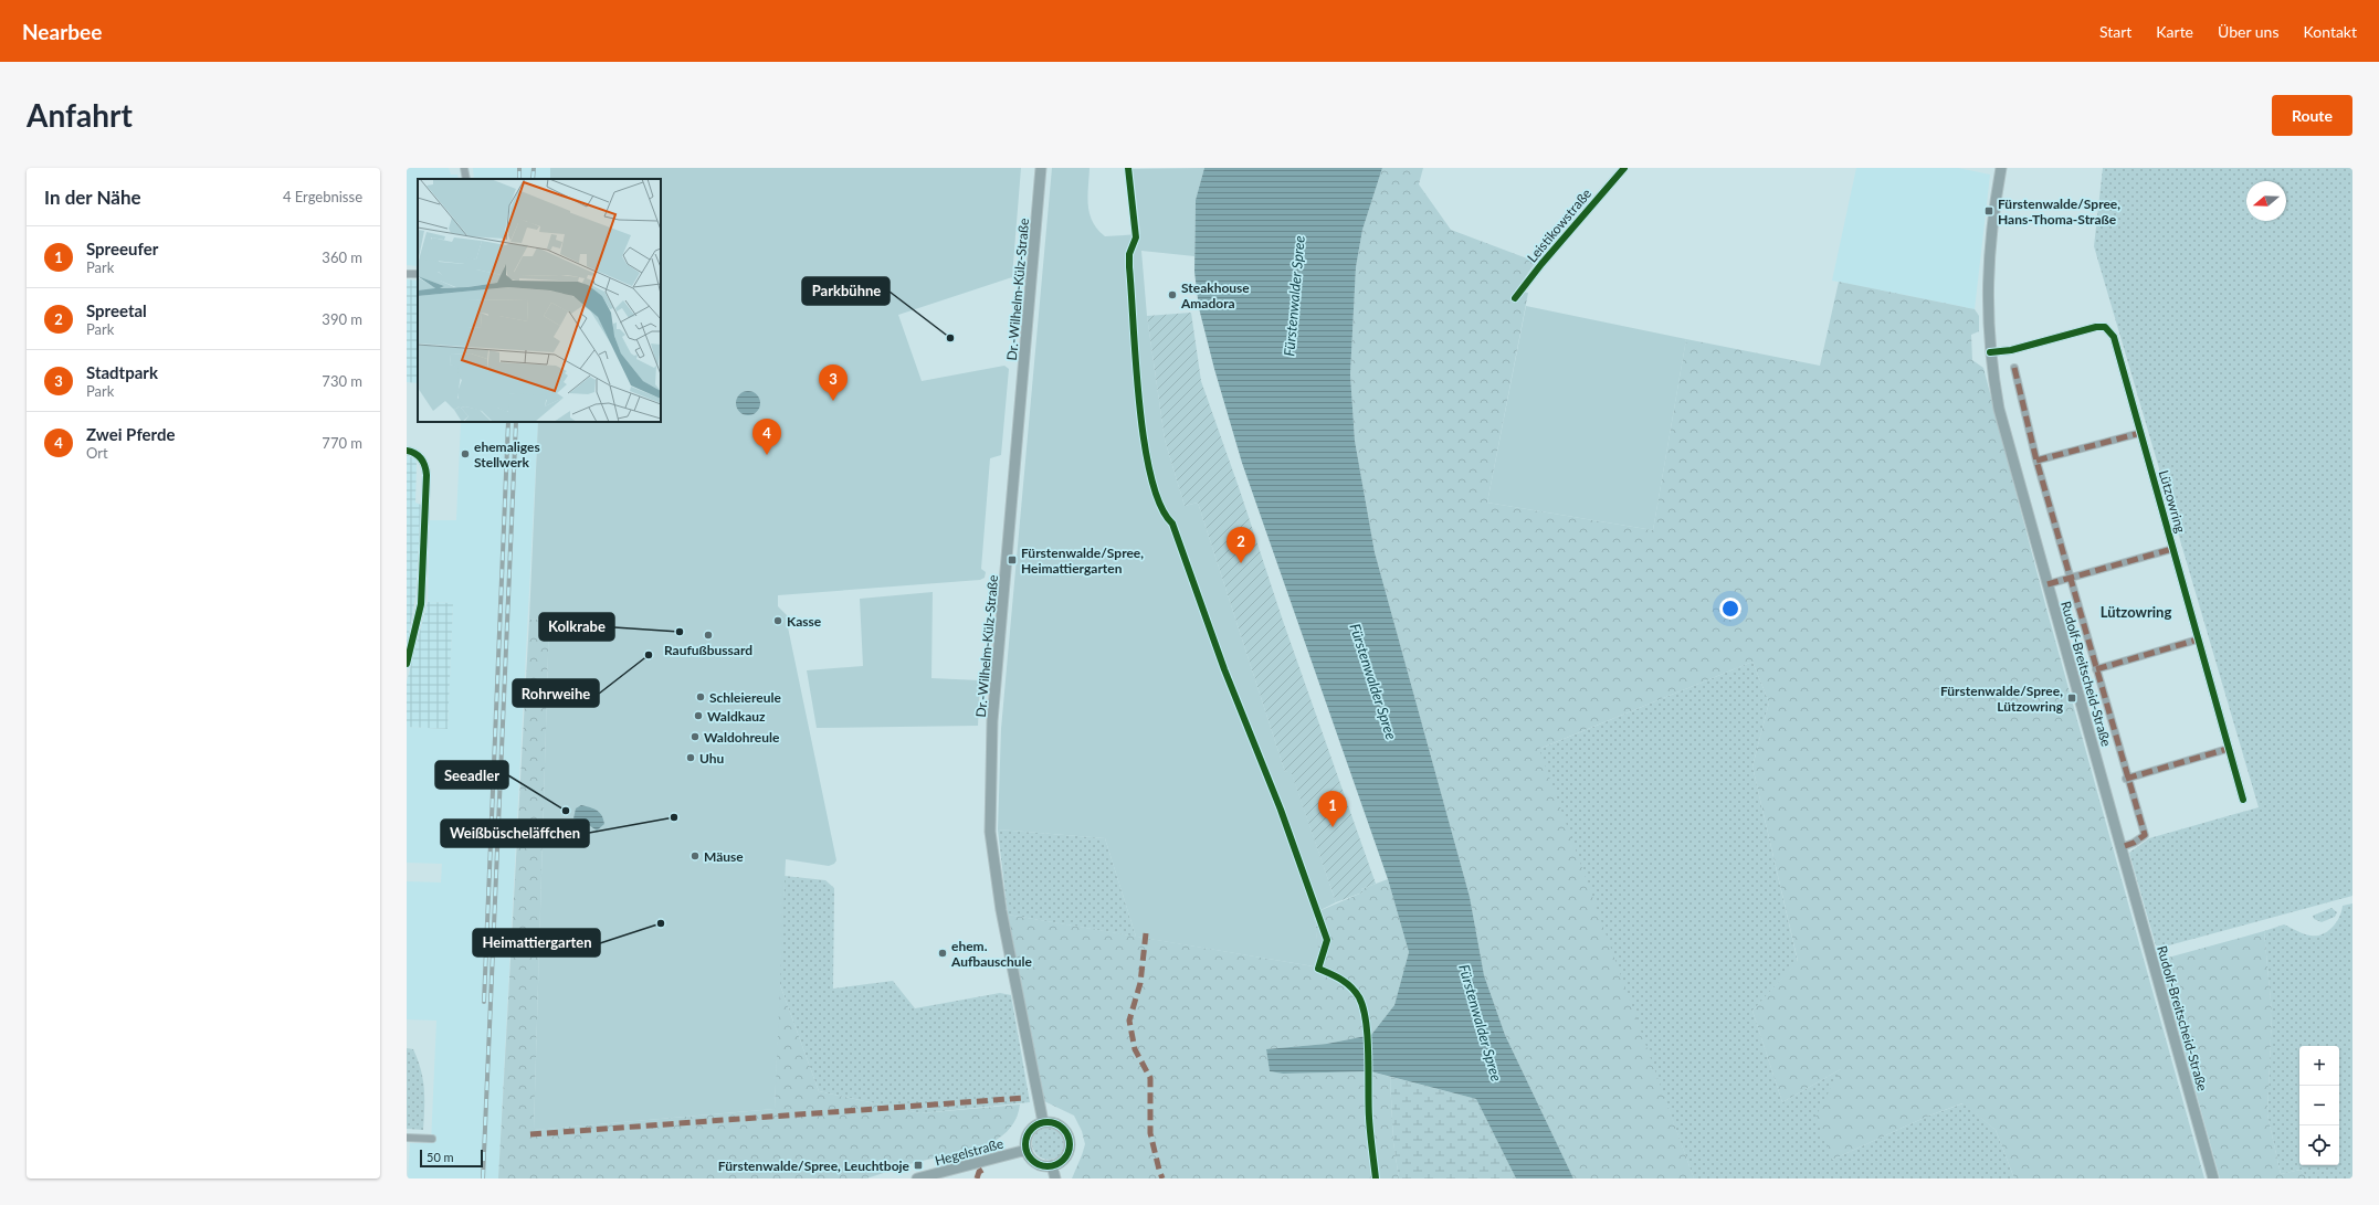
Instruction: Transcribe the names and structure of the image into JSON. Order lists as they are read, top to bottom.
{
  "streets": {
    "main road": ["Dr.-Wilhelm-Külz-Straße", "Rudolf-Breitscheid-Straße", "Hegelstraße"],
    "street": ["Leistikowstraße", "Lützowring"]
  },
  "crossings": [
    ["Dr.-Wilhelm-Külz-Straße", "Hegelstraße"],
    ["Lützowring", "Rudolf-Breitscheid-Straße"]
  ],
  "districts": ["Lützowring"],
  "water": ["Fürstenwalder Spree"],
  "places": {
    "transit": [
      "Fürstenwalde/Spree, Hans-Thoma-Straße",
      "Fürstenwalde/Spree, Heimattiergarten",
      "Fürstenwalde/Spree, Lützowring",
      "Fürstenwalde/Spree, Leuchtboje"
    ],
    "other": [
      "Steakhouse Amadora",
      "Parkbühne",
      "ehemaliges Stellwerk",
      "Kasse",
      "Kolkrabe",
      "Raufußbussard",
      "Rohrweihe",
      "Schleiereule",
      "Waldkauz",
      "Waldohreule",
      "Uhu",
      "Seeadler",
      "Weißbüscheläffchen",
      "Mäuse",
      "Heimattiergarten",
      "ehem. Aufbauschule"
    ]
  },
  "scale_bar": "50 m",
  "north": "left",
  "page": {
    "header": "Nearbee",
    "nav": [
      "Start",
      "Karte",
      "Über uns",
      "Kontakt"
    ],
    "buttons": "Route",
    "title": "Anfahrt",
    "heading": ["In der Nähe", "4 Ergebnisse"],
    "list": [
      {
        "mark": "1",
        "name": "Spreeufer",
        "note": "Park",
        "value": "360 m"
      },
      {
        "mark": "2",
        "name": "Spreetal",
        "note": "Park",
        "value": "390 m"
      },
      {
        "mark": "3",
        "name": "Stadtpark",
        "note": "Park",
        "value": "730 m"
      },
      {
        "mark": "4",
        "name": "Zwei Pferde",
        "note": "Ort",
        "value": "770 m"
      }
    ],
    "pins": [
      "3",
      "4",
      "2",
      "1"
    ],
    "map_buttons": ["+", "−"],
    "scale": "50 m"
  }
}
